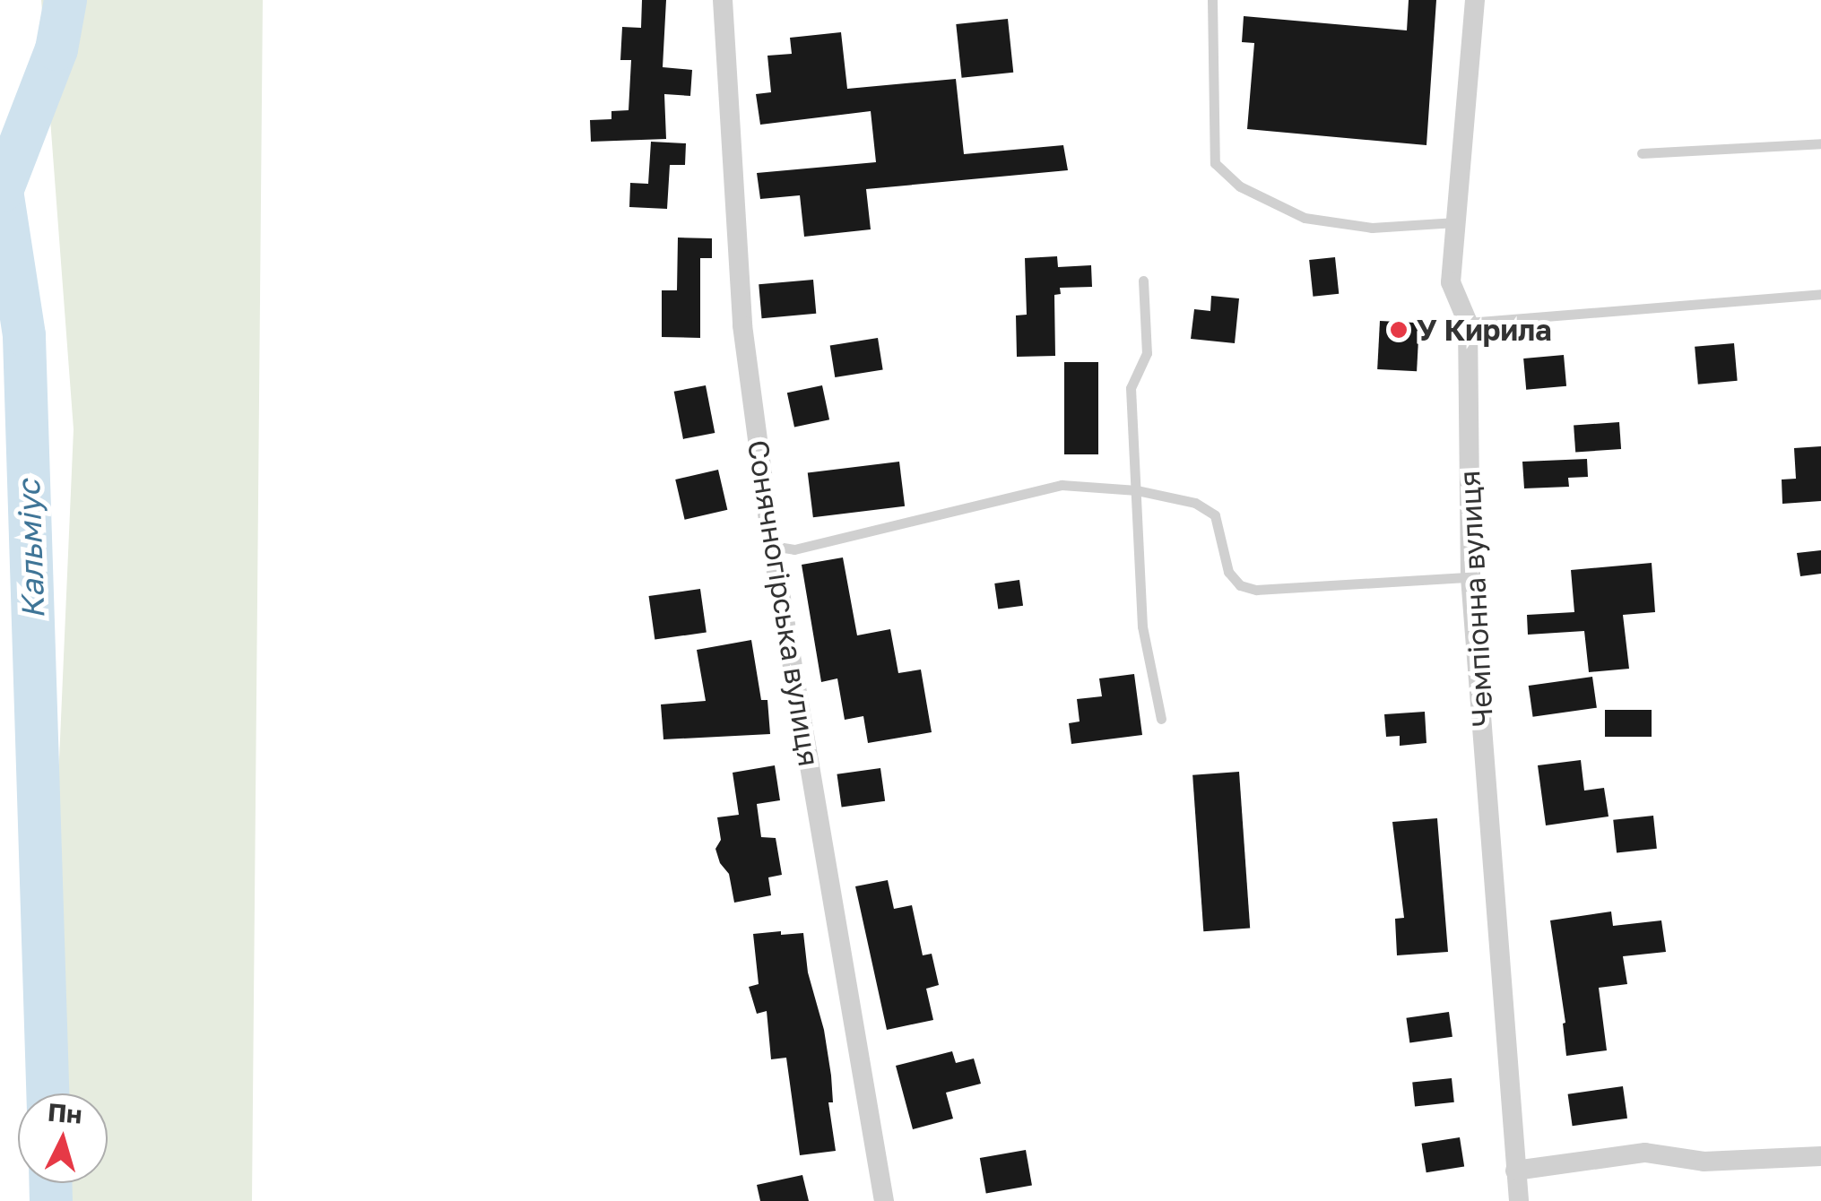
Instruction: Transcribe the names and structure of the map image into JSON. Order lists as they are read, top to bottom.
{
  "streets": {
    "street": ["Чемпіонна вулиця", "Сонячногірська вулиця"]
  },
  "water": ["Кальміус"],
  "places": ["У Кирила"],
  "north": "top"
}
